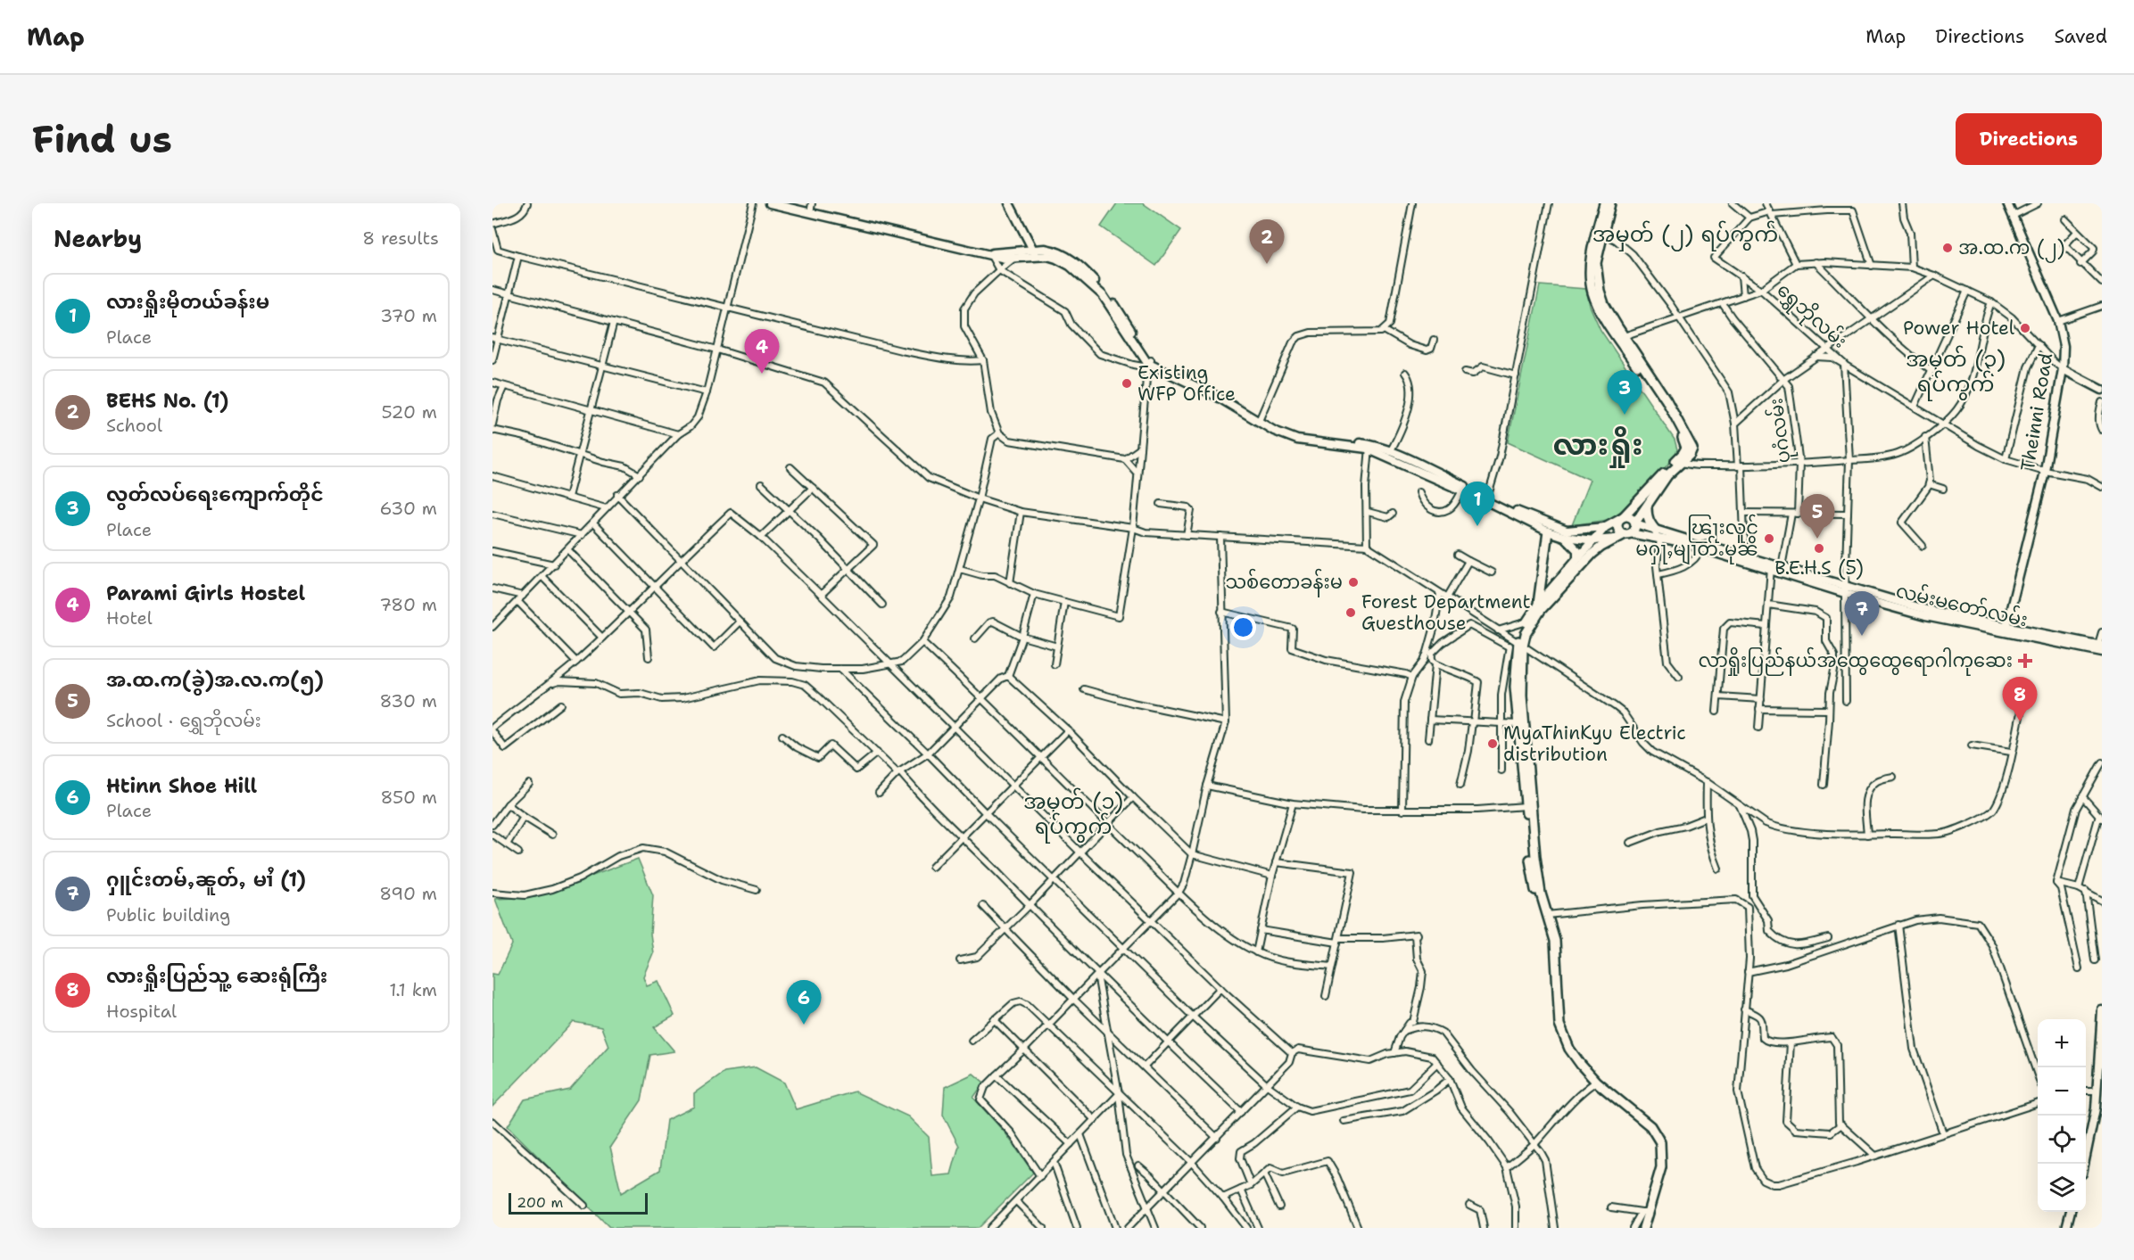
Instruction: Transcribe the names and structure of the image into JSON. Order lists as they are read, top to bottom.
{
  "streets": {
    "main road": ["Theinni Road", "လမ်းမတော်လမ်း"],
    "street": ["ရွှေဘိုလမ်း", "ပုဂံလမ်း"]
  },
  "crossings": [
    ["ရွှေဘိုလမ်း", "လမ်းမတော်လမ်း"],
    ["Theinni Road", "လမ်းမတော်လမ်း"],
    ["ပုဂံလမ်း", "လမ်းမတော်လမ်း"]
  ],
  "districts": [
    "အမှတ် (၂) ရပ်ကွက်",
    "အမှတ် (၃) ရပ်ကွက်",
    "လားရှိုး",
    "အမှတ် (၁) ရပ်ကွက်"
  ],
  "places": {
    "other": [
      "အ.ထ.က (၂)",
      "Power Hotel",
      "Existing WFP Office",
      "ၽြႃးလူင် မႁႃႇမျၢတ်ႉမုၼိ",
      "B.E.H.S (5)",
      "သစ်တောခန်းမ",
      "Forest Department Guesthouse",
      "MyaThinKyu Electric distribution"
    ],
    "health": ["လာရှိုးပြည်နယ်အထွေထွေရောဂါကုဆေး"]
  },
  "scale_bar": "200 m",
  "page": {
    "header": "Map",
    "nav": ["Map", "Directions", "Saved"],
    "buttons": "Directions",
    "title": "Find us",
    "heading": ["Nearby", "8 results"],
    "pins": [
      "2",
      "4",
      "3",
      "1",
      "5",
      "7",
      "8",
      "6"
    ],
    "list": [
      {
        "mark": "1",
        "name": "လားရှိုးမိုတယ်ခန်းမ",
        "note": "Place",
        "value": "370 m"
      },
      {
        "mark": "2",
        "name": "BEHS No. (1)",
        "note": "School",
        "value": "520 m"
      },
      {
        "mark": "3",
        "name": "လွတ်လပ်ရေးကျောက်တိုင်",
        "note": "Place",
        "value": "630 m"
      },
      {
        "mark": "4",
        "name": "Parami Girls Hostel",
        "note": "Hotel",
        "value": "780 m"
      },
      {
        "mark": "5",
        "name": "အ.ထ.က(ခွဲ)အ.လ.က(၅)",
        "note": "School · ရွှေဘိုလမ်း",
        "value": "830 m"
      },
      {
        "mark": "6",
        "name": "Htinn Shoe Hill",
        "note": "Place",
        "value": "850 m"
      },
      {
        "mark": "7",
        "name": "ႁူင်းတမ်ႇၼူတ်ႇ မၢႆ (1)",
        "note": "Public building",
        "value": "890 m"
      },
      {
        "mark": "8",
        "name": "လားရှိုးပြည်သူ့ ဆေးရုံကြီး",
        "note": "Hospital",
        "value": "1.1 km"
      }
    ],
    "map_buttons": ["+", "−"],
    "scale": "200 m"
  }
}
